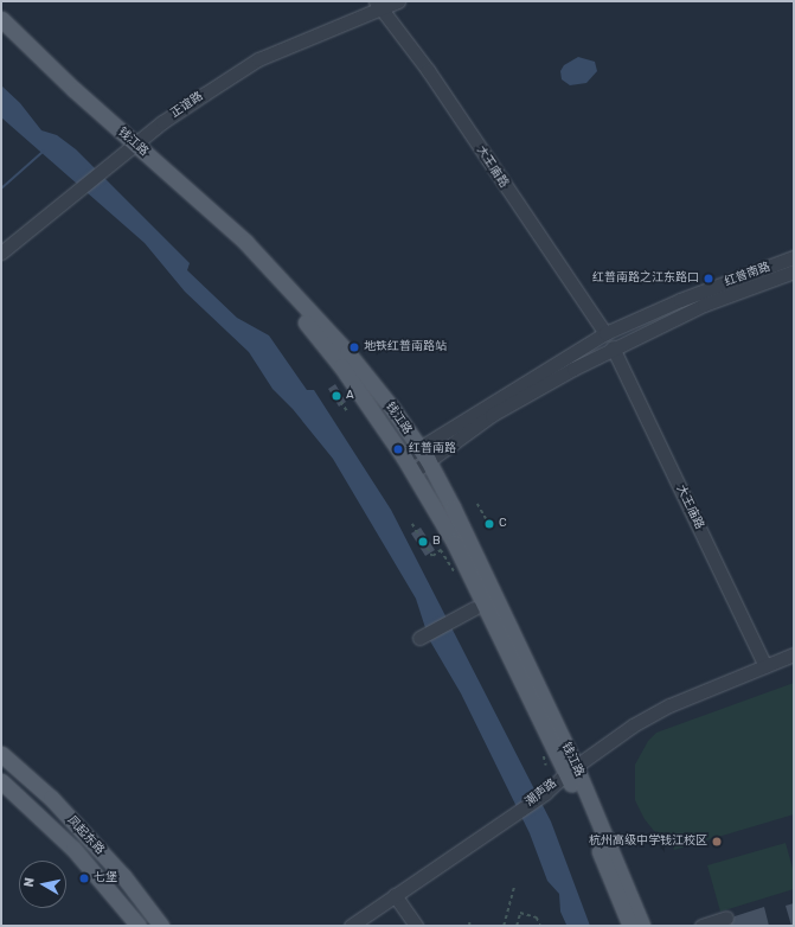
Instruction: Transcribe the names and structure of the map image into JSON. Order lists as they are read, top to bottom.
{
  "streets": {
    "main road": ["钱江路", "凤起东路"],
    "street": [
      "正谊路",
      "大王庙路",
      "红普南路",
      "潮声路"
    ]
  },
  "crossings": [
    ["正谊路", "钱江路"],
    ["正谊路", "大王庙路"],
    ["钱江路", "红普南路"],
    ["钱江路", "潮声路"],
    ["大王庙路", "红普南路"],
    ["大王庙路", "潮声路"]
  ],
  "places": [
    "红普南路之江东路口",
    "地铁红普南路站",
    "A",
    "红普南路",
    "C",
    "B",
    "杭州高级中学钱江校区",
    "七堡"
  ],
  "north": "left"
}
